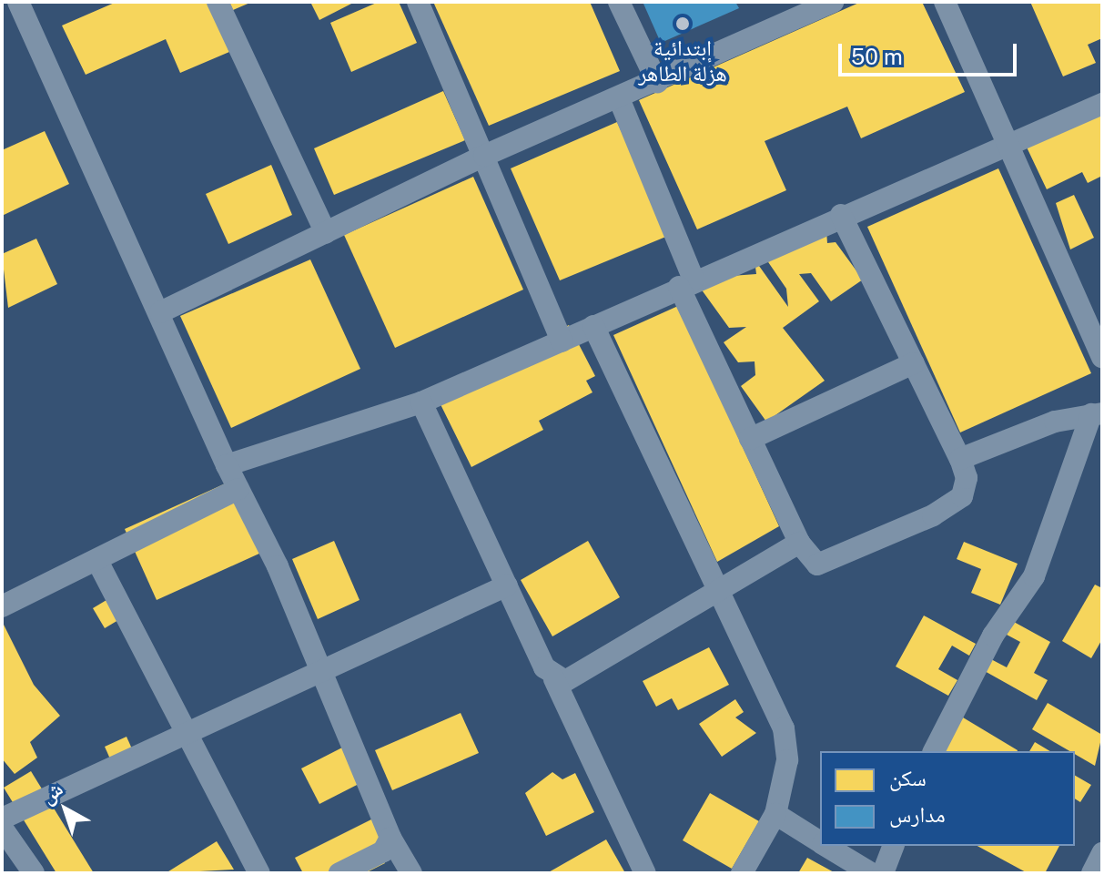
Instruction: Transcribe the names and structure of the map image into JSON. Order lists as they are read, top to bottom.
{
  "places": ["إبتدائية هزلة الطاهر"],
  "legend": ["سكن", "مدارس"],
  "scale_bar": "50 m",
  "north": "top left"
}
